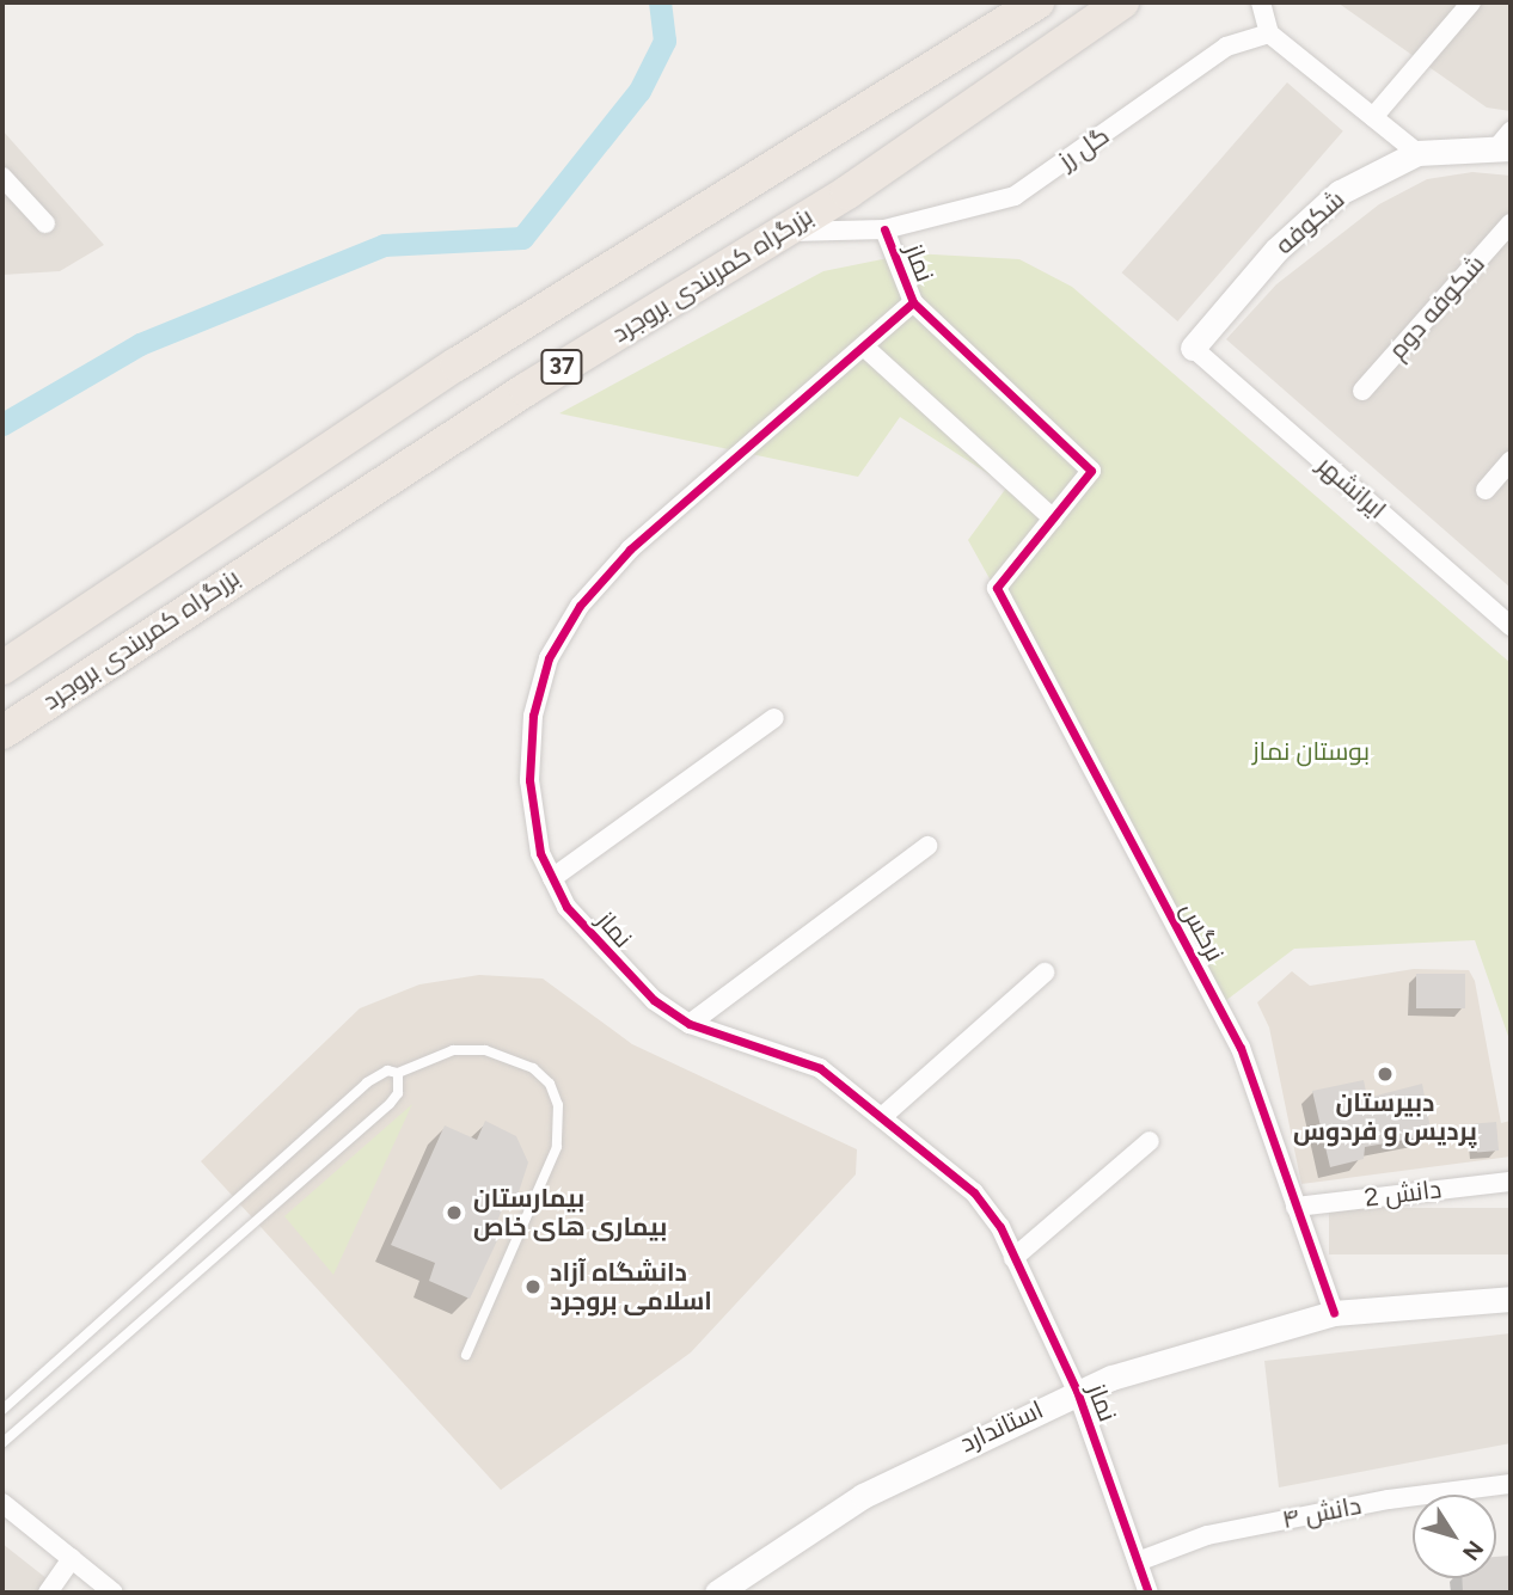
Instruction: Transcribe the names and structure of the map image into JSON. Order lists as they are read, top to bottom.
{
  "streets": {
    "highway": ["بزرگراه کمربندی بروجرد", "37"],
    "street": [
      "گل رز",
      "شکوفه",
      "نماز",
      "شکوفه دوم",
      "ایرانشهر",
      "نرگس",
      "دانش 2",
      "استاندارد",
      "دانش ۴"
    ]
  },
  "crossings": [
    ["گل رز", "نماز"],
    ["گل رز", "بزرگراه کمربندی بروجرد"],
    ["شکوفه", "ایرانشهر"],
    ["نماز", "استاندارد"],
    ["نماز", "دانش ۴"],
    ["نرگس", "دانش 2"],
    ["نرگس", "استاندارد"]
  ],
  "parks": ["بوستان نماز"],
  "places": ["دبیرستان پردیس و فردوس", "بیمارستان بیماری های خاص", "دانشگاه آزاد اسلامی بروجرد"],
  "north": "bottom right"
}
